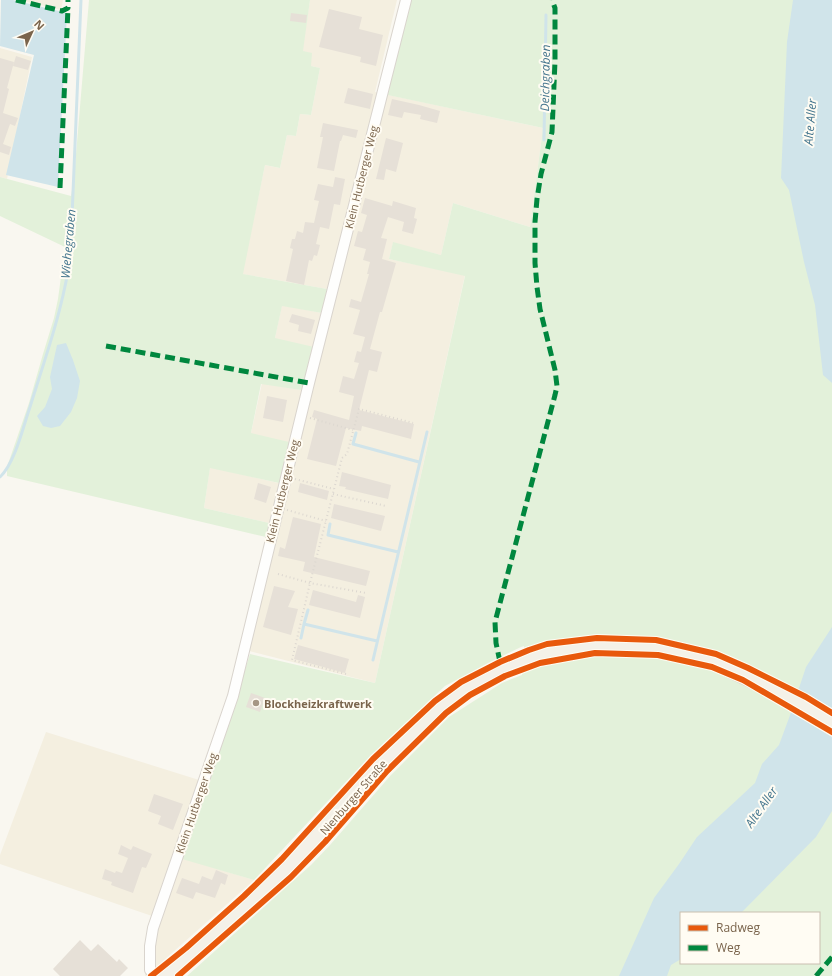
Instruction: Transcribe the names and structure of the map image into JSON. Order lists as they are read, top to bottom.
{
  "streets": {
    "main road": ["Nienburger Straße"],
    "street": ["Klein Hutberger Weg"]
  },
  "water": ["Deichgraben", "Alte Aller", "Wiehegraben"],
  "places": ["Blockheizkraftwerk"],
  "legend": ["Radweg", "Weg"],
  "north": "top right"
}
